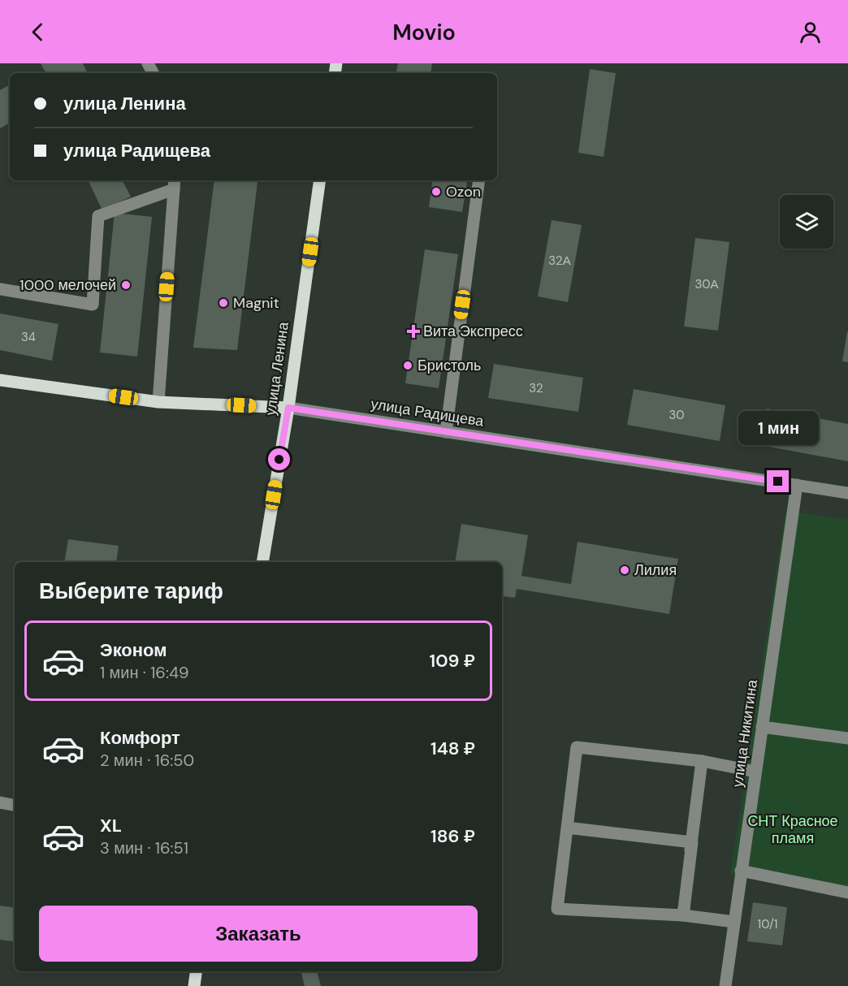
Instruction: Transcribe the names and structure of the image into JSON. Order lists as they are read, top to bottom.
{
  "streets": {
    "main road": ["улица Ленина", "улица Радищева"],
    "street": ["улица Никитина"]
  },
  "crossings": [
    ["улица Ленина", "улица Радищева"],
    ["улица Радищева", "улица Никитина"]
  ],
  "parks": ["СНТ Красное пламя"],
  "places": {
    "other": [
      "Ozon",
      "1000 мелочей",
      "Magnit",
      "Бристоль",
      "Лилия"
    ],
    "health": ["Вита Экспресс"]
  },
  "house_numbers": [
    "32А",
    "30А",
    "34",
    "32",
    "30",
    "10/1"
  ],
  "page": {
    "header": "Movio",
    "banner": ["улица Ленина", "улица Радищева"],
    "bubble": "1 мин",
    "heading": "Выберите тариф",
    "list": [
      {
        "name": "Эконом",
        "note": "1 мин · 16:49",
        "value": "109 ₽"
      },
      {
        "name": "Комфорт",
        "note": "2 мин · 16:50",
        "value": "148 ₽"
      },
      {
        "name": "XL",
        "note": "3 мин · 16:51",
        "value": "186 ₽"
      }
    ],
    "buttons": "Заказать"
  }
}
